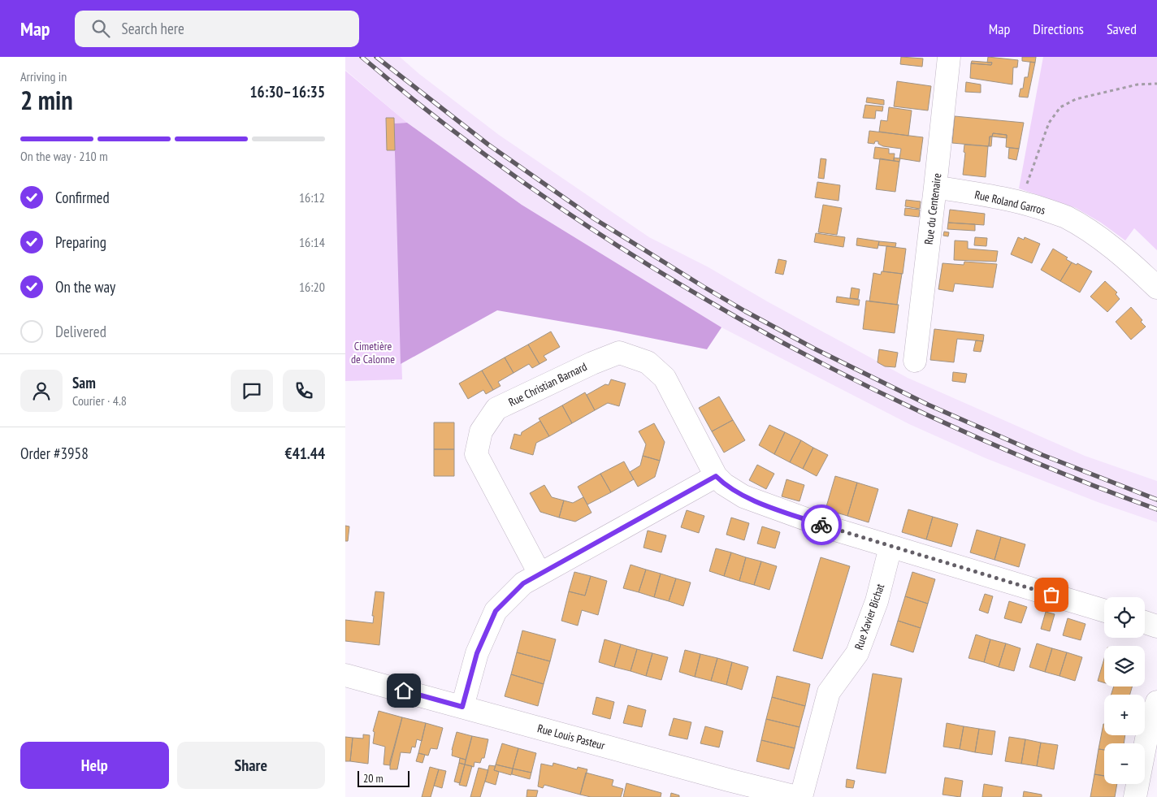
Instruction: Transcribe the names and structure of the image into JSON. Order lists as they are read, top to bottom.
{
  "streets": {
    "street": [
      "Rue Roland Garros",
      "Rue du Centenaire",
      "Rue Christian Barnard",
      "Rue Xavier Bichat",
      "Rue Louis Pasteur"
    ]
  },
  "crossings": [
    ["Rue Roland Garros", "Rue du Centenaire"]
  ],
  "parks": ["Cimetière de Calonne"],
  "scale_bar": "20 m",
  "page": {
    "header": "Map",
    "search": "Search here",
    "nav": ["Map", "Directions", "Saved"],
    "heading": ["2 min", "Arriving in", "16:30–16:35"],
    "panel": [
      "Sam",
      "Courier · 4.8",
      "Order #3958",
      "€41.44"
    ],
    "bar": "On the way · 210 m",
    "list": [
      ["Confirmed", "16:12"],
      ["Preparing", "16:14"],
      ["On the way", "16:20"],
      "Delivered"
    ],
    "map_buttons": ["+", "−"],
    "buttons": ["Help", "Share"],
    "scale": "20 m"
  }
}
